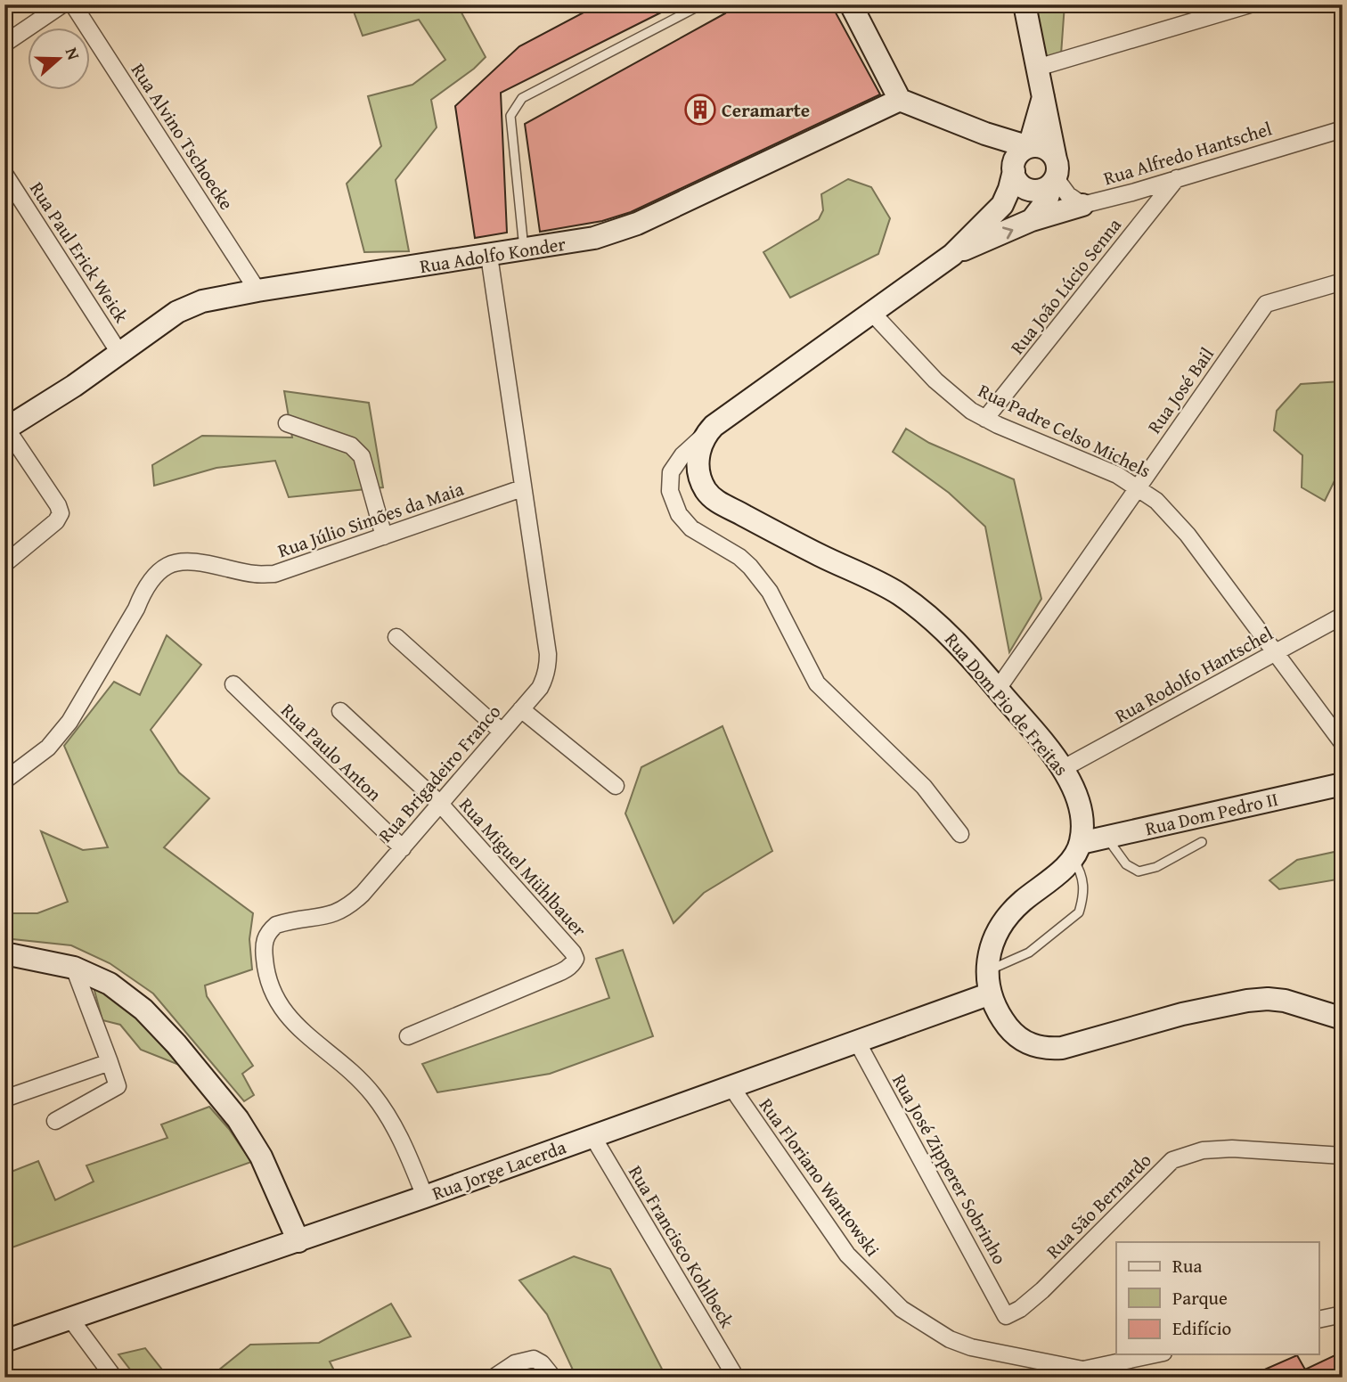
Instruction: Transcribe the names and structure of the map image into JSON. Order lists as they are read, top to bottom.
{
  "streets": {
    "main road": [
      "Rua Adolfo Konder",
      "Rua Dom Pio de Freitas",
      "Rua Dom Pedro II",
      "Rua Jorge Lacerda"
    ],
    "street": [
      "Rua Alvino Tschoecke",
      "Rua Alfredo Hantschel",
      "Rua Paul Erick Weick",
      "Rua João Lúcio Senna",
      "Rua José Bail",
      "Rua Padre Celso Michels",
      "Rua Júlio Simões da Maia",
      "Rua Rodolfo Hantschel",
      "Rua Paulo Anton",
      "Rua Brigadeiro Franco",
      "Rua Miguel Mühlbauer",
      "Rua José Zipperer Sobrinho",
      "Rua Floriano Wantowski",
      "Rua São Bernardo",
      "Rua Francisco Kohlbeck"
    ]
  },
  "crossings": [
    ["Rua Alvino Tschoecke", "Rua Adolfo Konder"],
    ["Rua Alfredo Hantschel", "Rua João Lúcio Senna"],
    ["Rua Paul Erick Weick", "Rua Adolfo Konder"],
    ["Rua Adolfo Konder", "Rua Brigadeiro Franco"],
    ["Rua João Lúcio Senna", "Rua Padre Celso Michels"],
    ["Rua José Bail", "Rua Padre Celso Michels"],
    ["Rua José Bail", "Rua Dom Pio de Freitas"],
    ["Rua Padre Celso Michels", "Rua Rodolfo Hantschel"],
    ["Rua Júlio Simões da Maia", "Rua Brigadeiro Franco"],
    ["Rua Rodolfo Hantschel", "Rua Dom Pio de Freitas"],
    ["Rua Dom Pio de Freitas", "Rua Dom Pedro II"],
    ["Rua Paulo Anton", "Rua Brigadeiro Franco"],
    ["Rua Brigadeiro Franco", "Rua Miguel Mühlbauer"],
    ["Rua Brigadeiro Franco", "Rua Jorge Lacerda"],
    ["Rua José Zipperer Sobrinho", "Rua Jorge Lacerda"],
    ["Rua José Zipperer Sobrinho", "Rua São Bernardo"],
    ["Rua Jorge Lacerda", "Rua Floriano Wantowski"],
    ["Rua Jorge Lacerda", "Rua Francisco Kohlbeck"]
  ],
  "places": {
    "building": ["Ceramarte"]
  },
  "legend": ["Rua", "Parque", "Edifício"],
  "north": "right"
}
